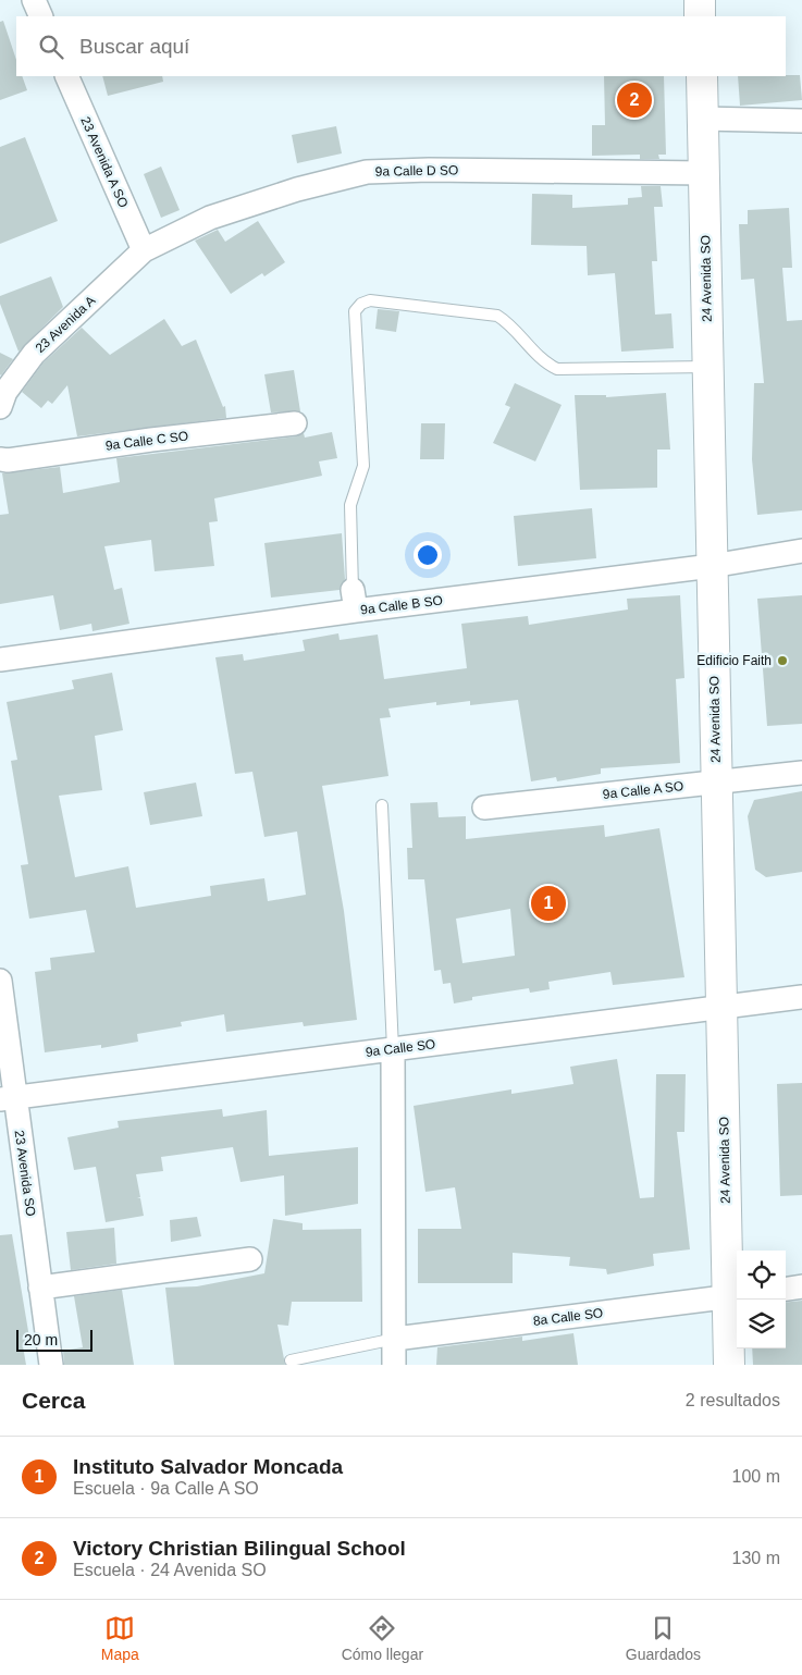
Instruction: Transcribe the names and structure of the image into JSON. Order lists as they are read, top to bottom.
{
  "streets": {
    "street": [
      "23 Avenida A SO",
      "9a Calle D SO",
      "24 Avenida SO",
      "23 Avenida A",
      "9a Calle C SO",
      "9a Calle B SO",
      "9a Calle A SO",
      "9a Calle SO",
      "23 Avenida SO",
      "8a Calle SO"
    ]
  },
  "crossings": [
    ["23 Avenida A SO", "9a Calle D SO"],
    ["23 Avenida A SO", "23 Avenida A"],
    ["9a Calle D SO", "24 Avenida SO"],
    ["9a Calle D SO", "23 Avenida A"],
    ["24 Avenida SO", "9a Calle B SO"],
    ["24 Avenida SO", "9a Calle A SO"],
    ["24 Avenida SO", "9a Calle SO"],
    ["24 Avenida SO", "8a Calle SO"],
    ["9a Calle SO", "23 Avenida SO"]
  ],
  "places": ["Edificio Faith"],
  "scale_bar": "20 m",
  "page": {
    "search": "Buscar aquí",
    "pins": ["2", "1"],
    "scale": "20 m",
    "heading": ["Cerca", "2 resultados"],
    "list": [
      {
        "mark": "1",
        "name": "Instituto Salvador Moncada",
        "note": "Escuela · 9a Calle A SO",
        "value": "100 m"
      },
      {
        "mark": "2",
        "name": "Victory Christian Bilingual School",
        "note": "Escuela · 24 Avenida SO",
        "value": "130 m"
      }
    ],
    "nav": ["Mapa", "Cómo llegar", "Guardados"]
  }
}
